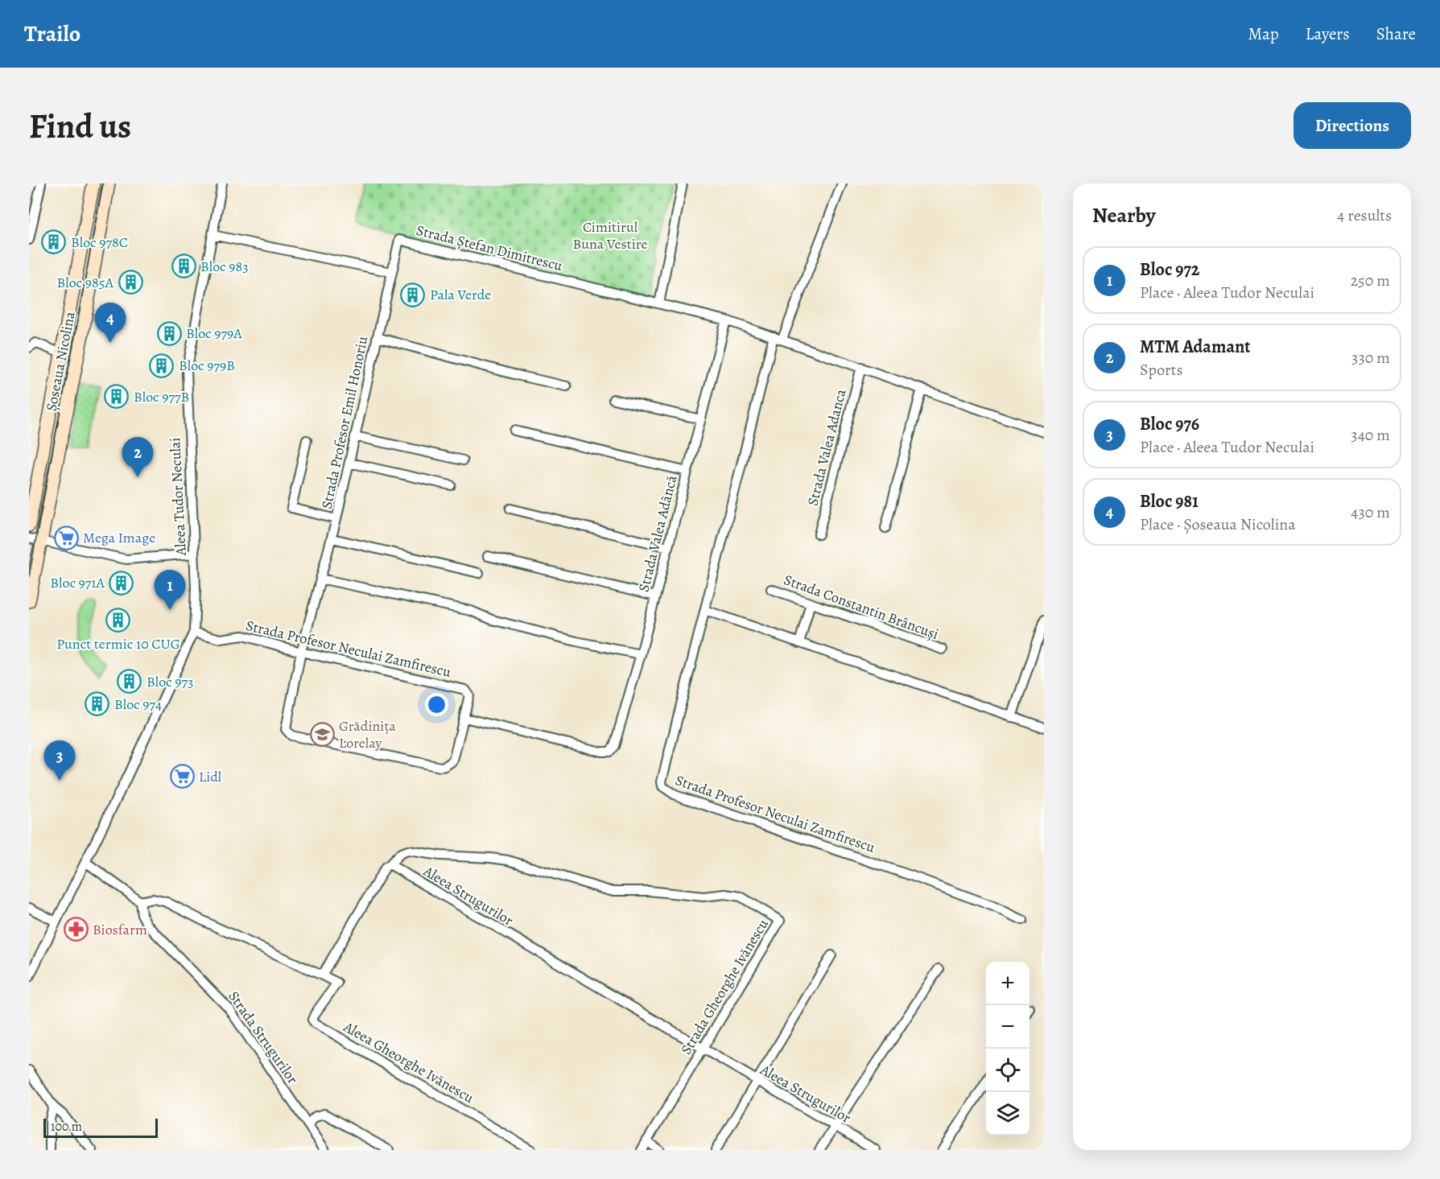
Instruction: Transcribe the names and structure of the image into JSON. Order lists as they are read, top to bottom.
{
  "streets": {
    "main road": ["Șoseaua Nicolina"],
    "street": [
      "Strada Ștefan Dimitrescu",
      "Strada Profesor Emil Honoriu",
      "Strada Valea Adanca",
      "Aleea Tudor Neculai",
      "Strada Valea Adâncă",
      "Strada Constantin Brâncuși",
      "Strada Profesor Neculai Zamfirescu",
      "Aleea Strugurilor",
      "Strada Gheorghe Ivănescu",
      "Strada Strugurilor",
      "Aleea Gheorghe Ivănescu"
    ]
  },
  "crossings": [
    ["Strada Ștefan Dimitrescu", "Strada Profesor Emil Honoriu"],
    ["Strada Ștefan Dimitrescu", "Strada Valea Adâncă"],
    ["Strada Profesor Emil Honoriu", "Strada Valea Adâncă"],
    ["Strada Profesor Emil Honoriu", "Strada Profesor Neculai Zamfirescu"],
    ["Aleea Tudor Neculai", "Strada Profesor Neculai Zamfirescu"],
    ["Strada Valea Adâncă", "Strada Profesor Neculai Zamfirescu"],
    ["Aleea Strugurilor", "Strada Gheorghe Ivănescu"]
  ],
  "parks": ["Cimitirul Buna Vestire"],
  "places": {
    "building": [
      "Bloc 978C",
      "Bloc 983",
      "Bloc 985A",
      "Pala Verde",
      "Bloc 979A",
      "Bloc 979B",
      "Bloc 977B",
      "Bloc 971A",
      "Punct termic 10 CUG",
      "Bloc 973",
      "Bloc 974"
    ],
    "supermarket": ["Mega Image", "Lidl"],
    "school or university": ["Grădinița Lorelay"],
    "pharmacy": ["Biosfarm"]
  },
  "scale_bar": "100 m",
  "page": {
    "header": "Trailo",
    "nav": ["Map", "Layers", "Share"],
    "buttons": "Directions",
    "title": "Find us",
    "heading": ["Nearby", "4 results"],
    "list": [
      {
        "mark": "1",
        "name": "Bloc 972",
        "note": "Place · Aleea Tudor Neculai",
        "value": "250 m"
      },
      {
        "mark": "2",
        "name": "MTM Adamant",
        "note": "Sports",
        "value": "330 m"
      },
      {
        "mark": "3",
        "name": "Bloc 976",
        "note": "Place · Aleea Tudor Neculai",
        "value": "340 m"
      },
      {
        "mark": "4",
        "name": "Bloc 981",
        "note": "Place · Șoseaua Nicolina",
        "value": "430 m"
      }
    ],
    "pins": [
      "4",
      "2",
      "1",
      "3"
    ],
    "map_buttons": ["+", "−"],
    "scale": "100 m"
  }
}
